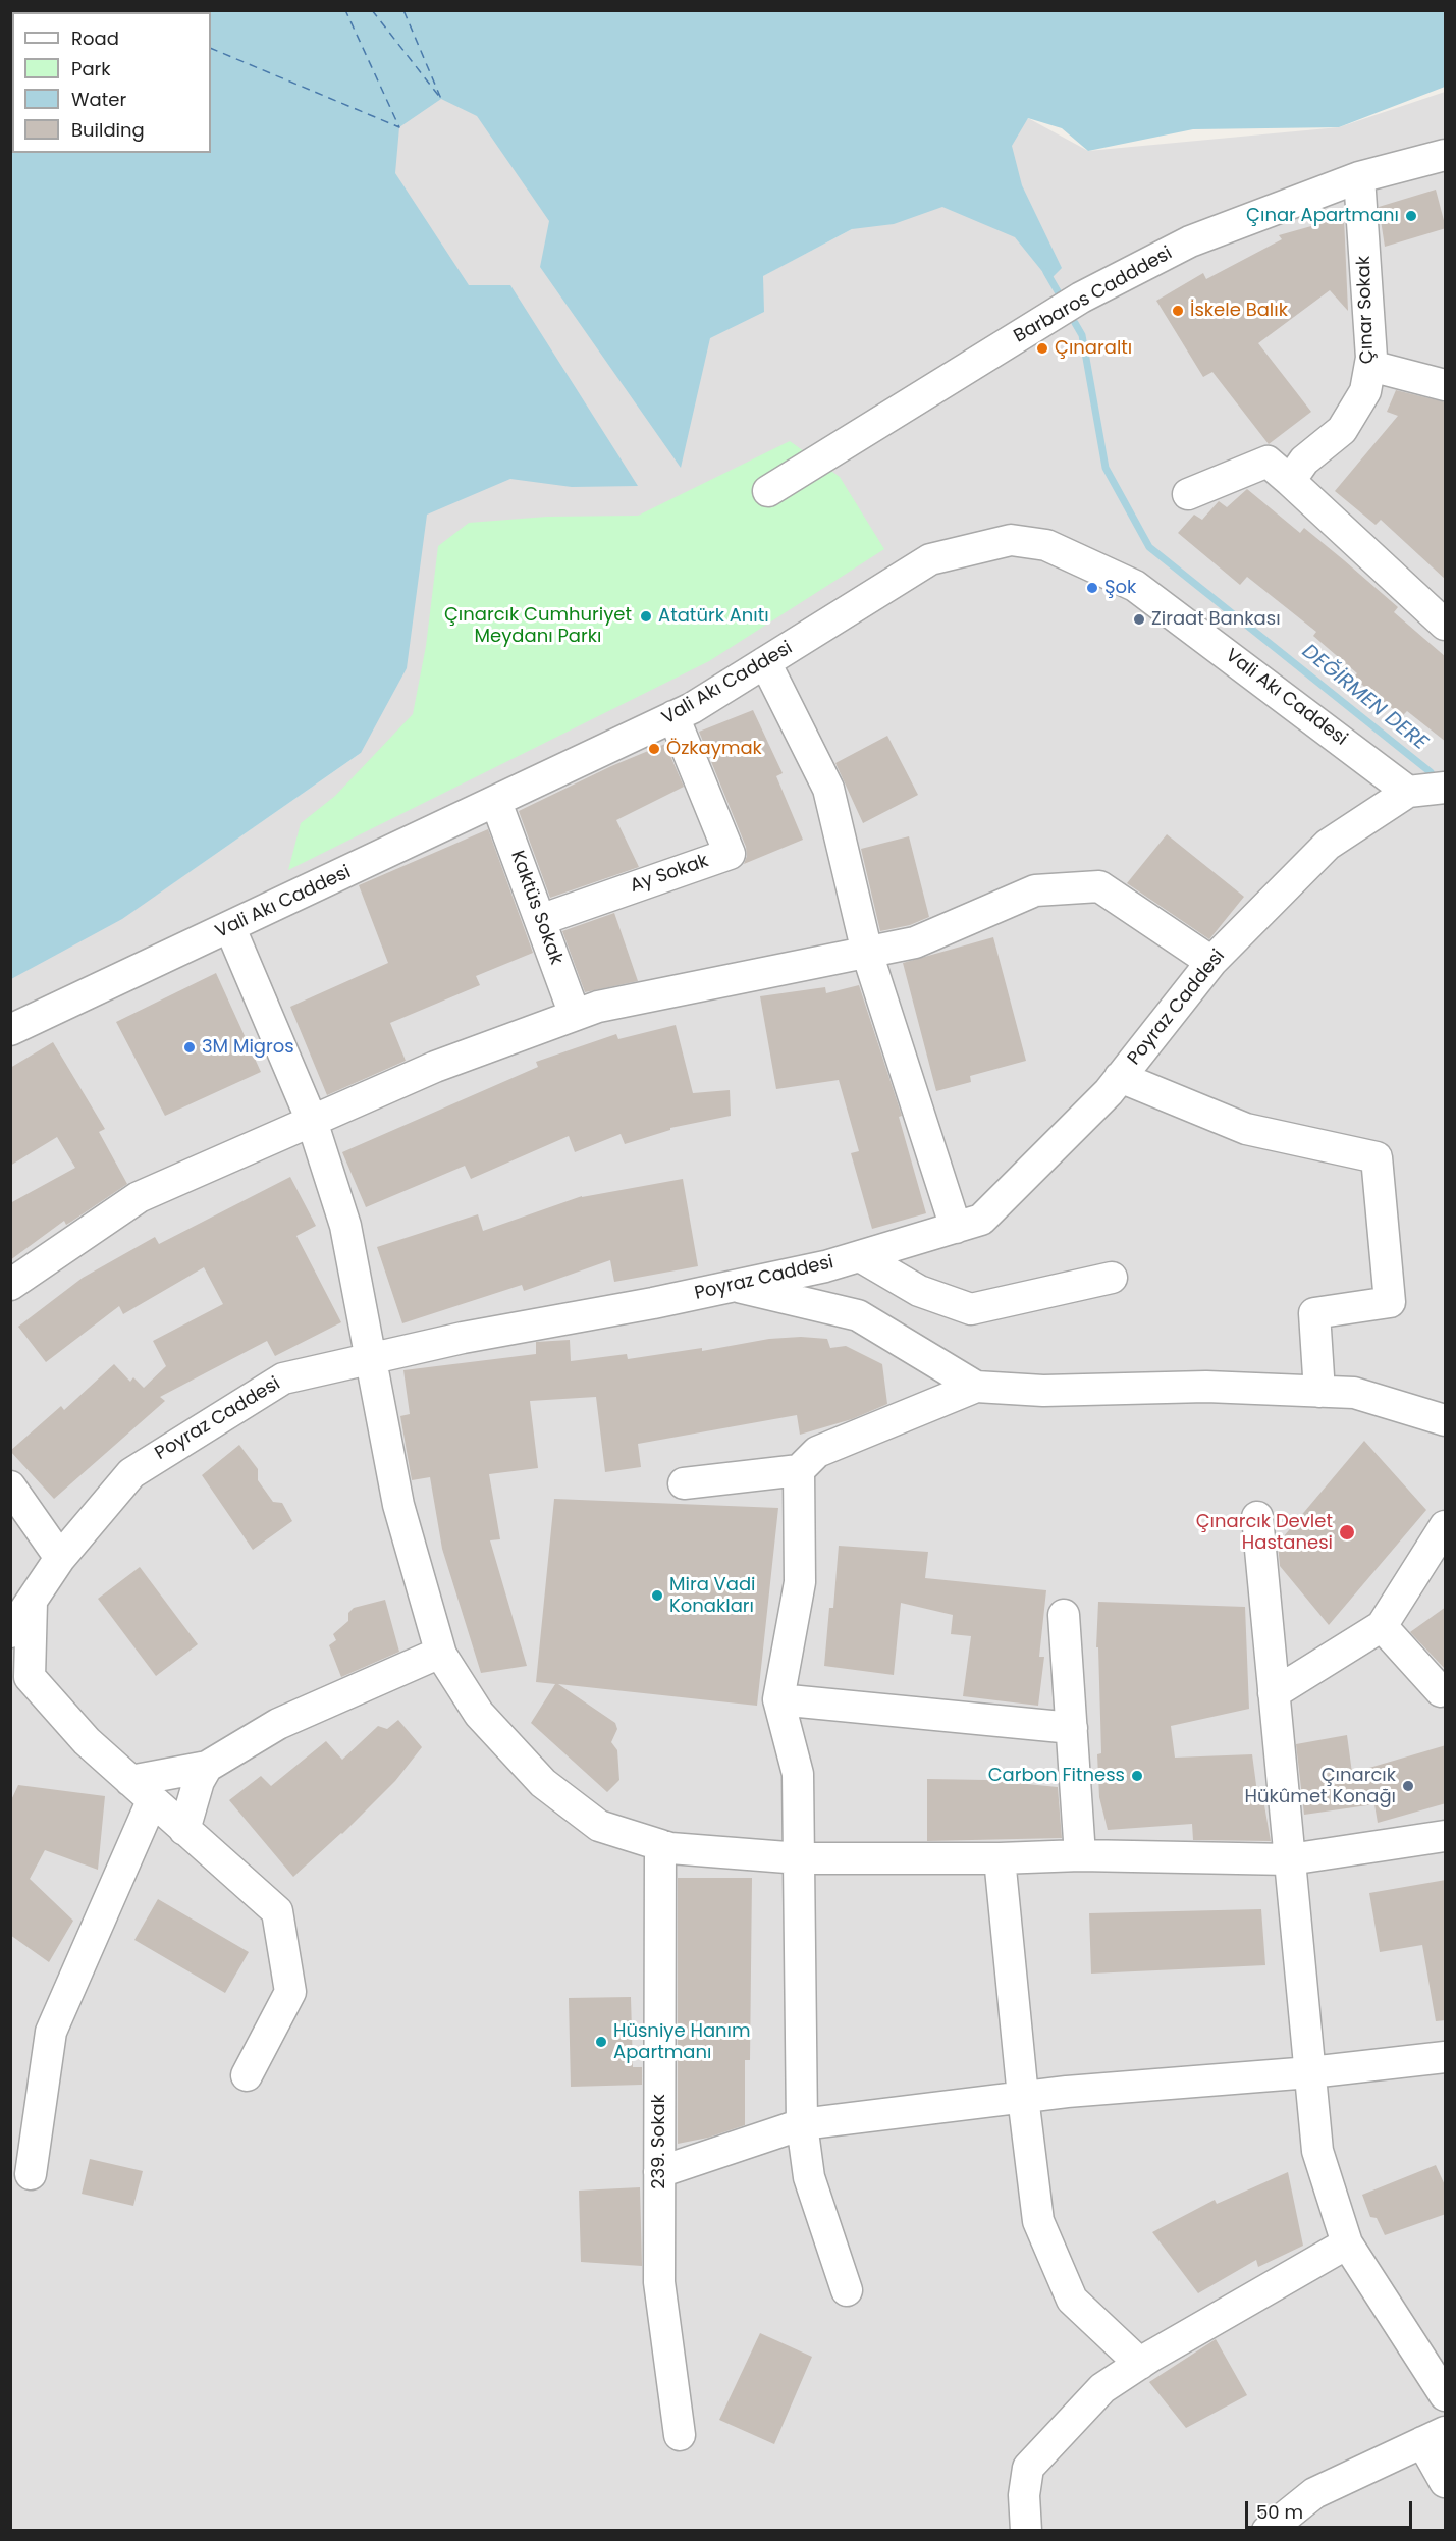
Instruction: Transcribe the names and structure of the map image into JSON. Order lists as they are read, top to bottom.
{
  "streets": {
    "street": [
      "Barbaros Cadddesi",
      "Çınar Sokak",
      "Vali Akı Caddesi",
      "Ay Sokak",
      "Kaktüs Sokak",
      "Poyraz Caddesi",
      "239. Sokak"
    ]
  },
  "crossings": [
    ["Barbaros Cadddesi", "Çınar Sokak"],
    ["Vali Akı Caddesi", "Ay Sokak"],
    ["Vali Akı Caddesi", "Kaktüs Sokak"],
    ["Vali Akı Caddesi", "Poyraz Caddesi"],
    ["Ay Sokak", "Kaktüs Sokak"]
  ],
  "water": ["DEĞİRMEN DERE"],
  "parks": ["Çınarcık Cumhuriyet Meydanı Parkı"],
  "places": [
    "Çınar Apartmanı",
    "İskele Balık",
    "Çınaraltı",
    "Şok",
    "Atatürk Anıtı",
    "Ziraat Bankası",
    "Özkaymak",
    "3M Migros",
    "Çınarcık Devlet Hastanesi",
    "Mira Vadi Konakları",
    "Carbon Fitness",
    "Çınarcık Hükûmet Konağı",
    "Hüsniye Hanım Apartmanı"
  ],
  "legend": [
    "Road",
    "Park",
    "Water",
    "Building"
  ],
  "scale_bar": "50 m"
}
